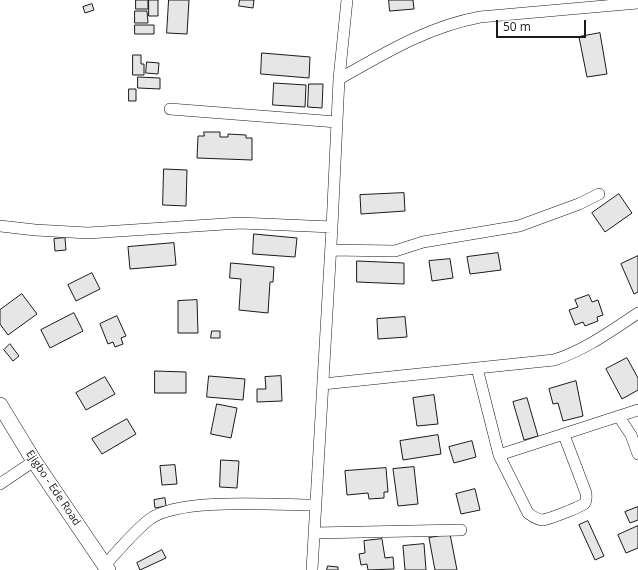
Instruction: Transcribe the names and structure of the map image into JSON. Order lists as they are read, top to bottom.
{
  "streets": {
    "main road": ["Ejigbo - Ede Road"]
  },
  "scale_bar": "50 m"
}
